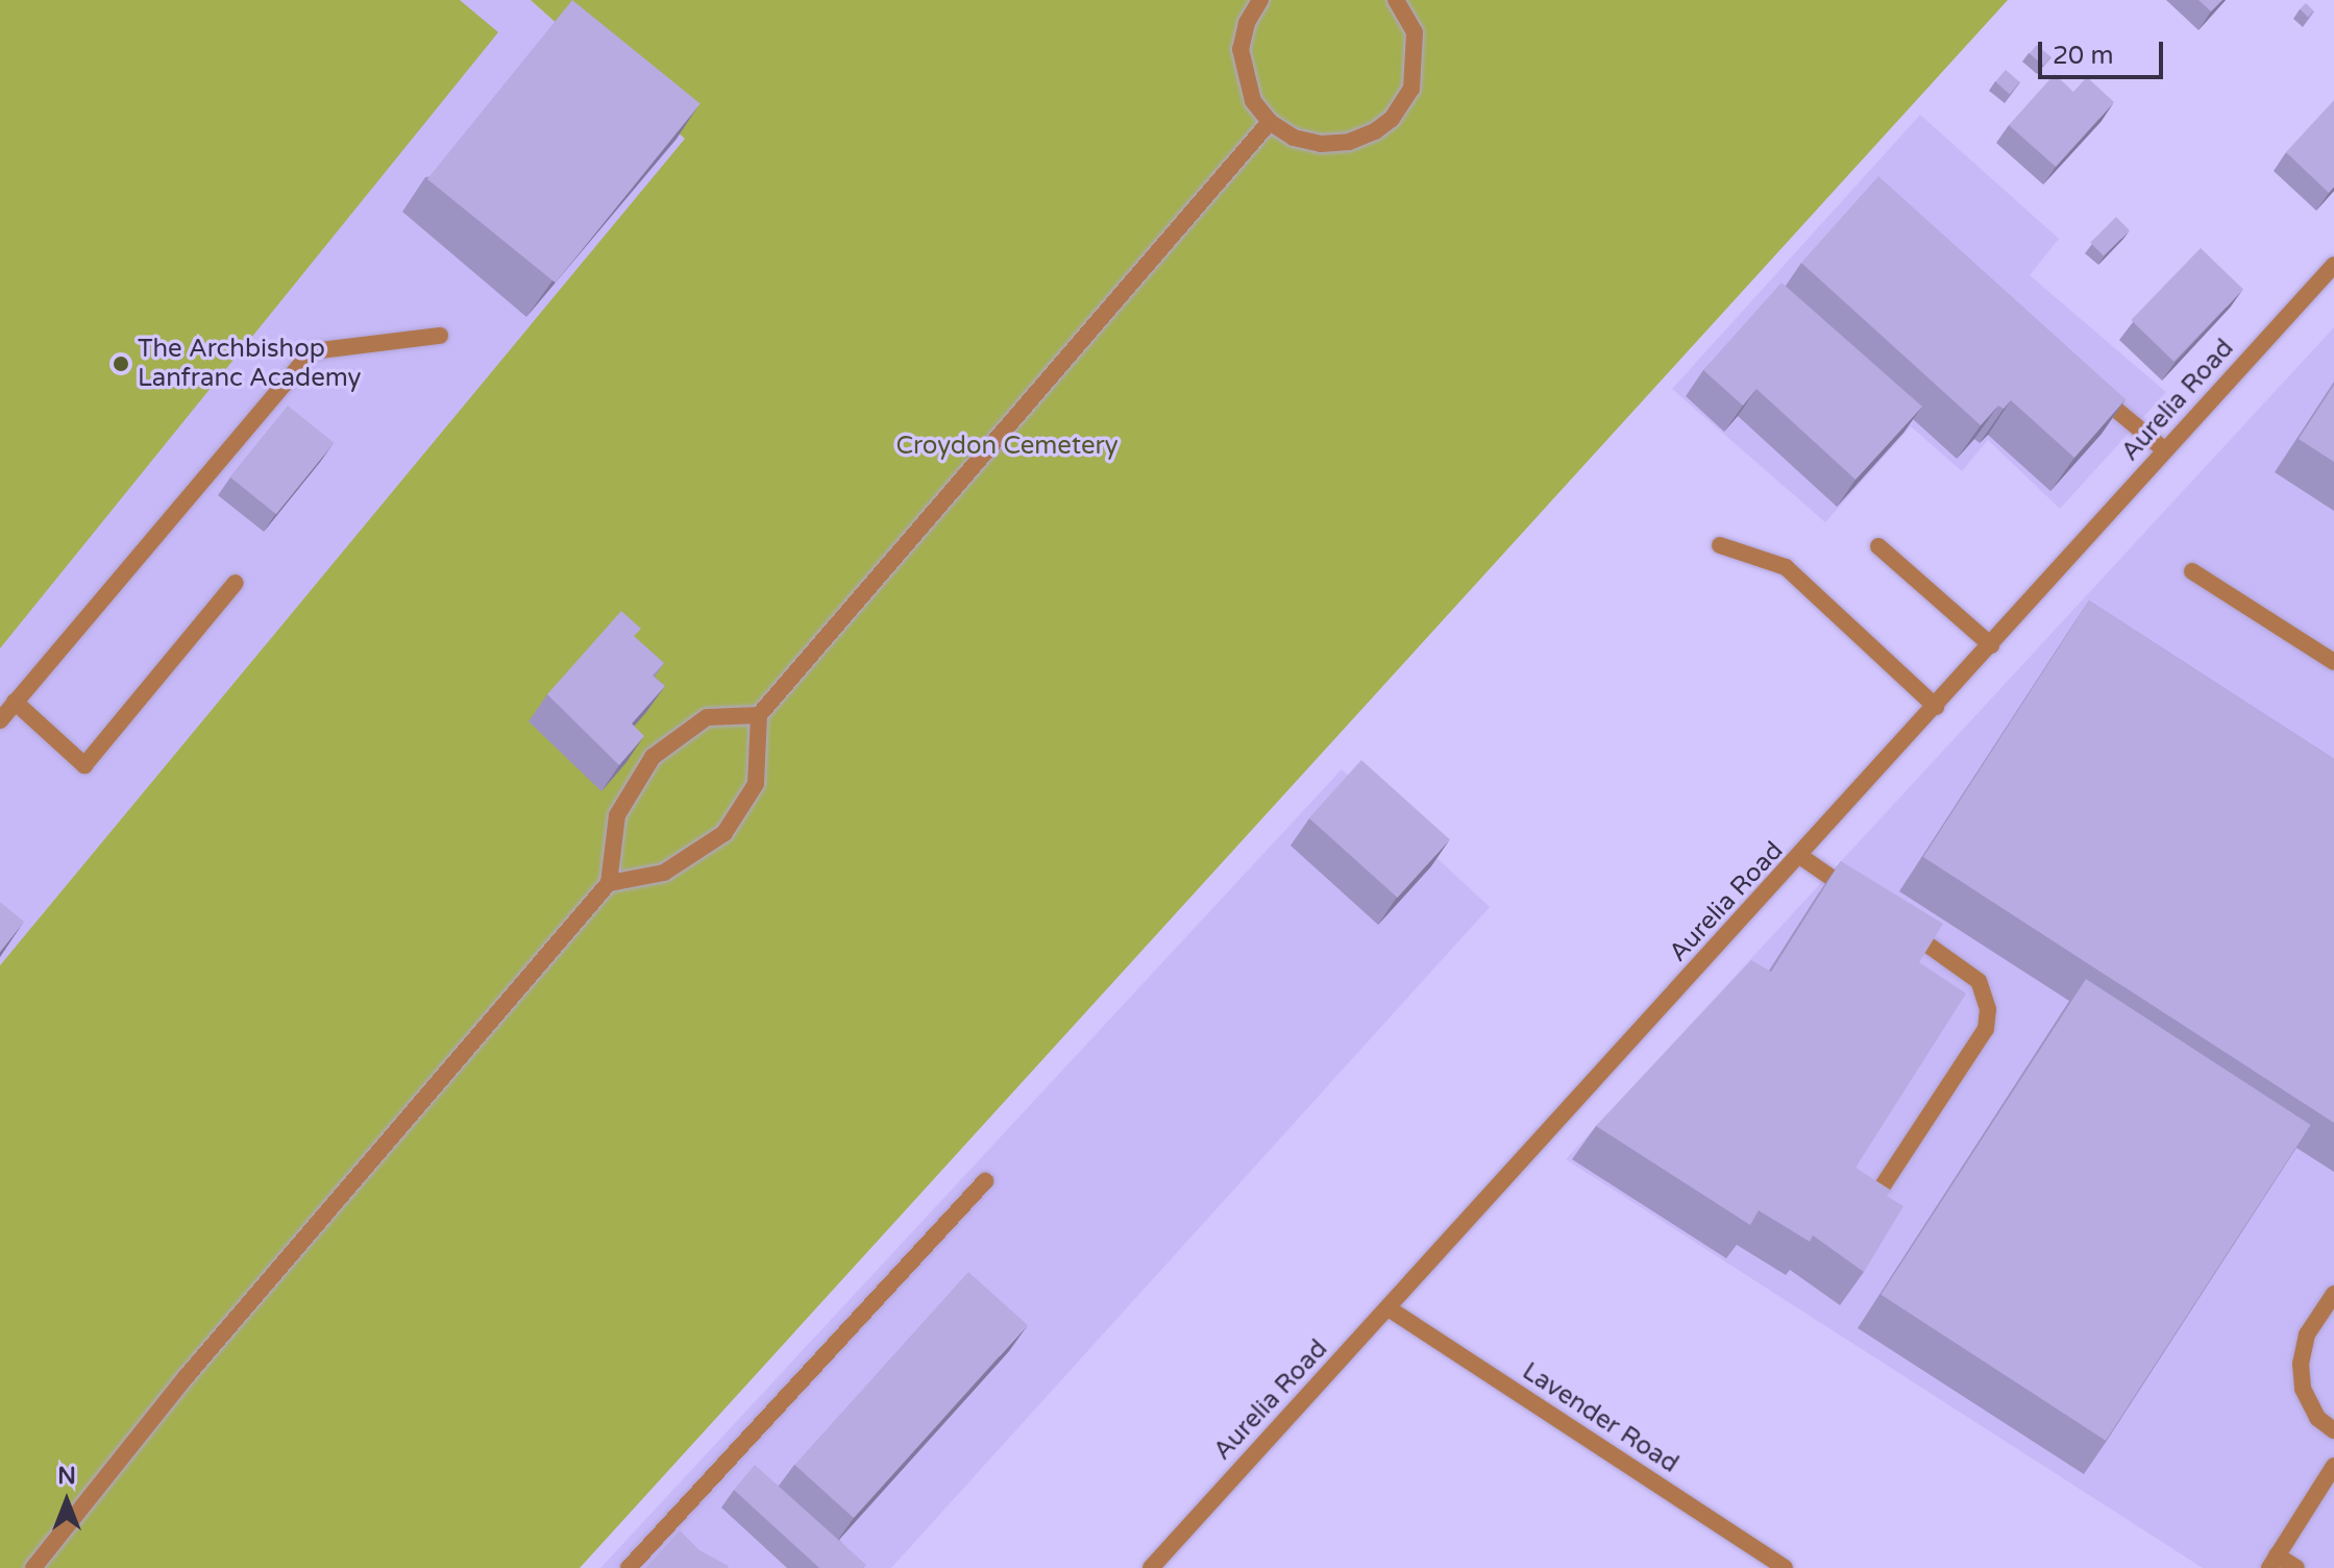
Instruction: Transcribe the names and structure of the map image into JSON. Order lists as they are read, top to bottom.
{
  "streets": {
    "street": ["Aurelia Road", "Lavender Road"]
  },
  "crossings": [
    ["Aurelia Road", "Lavender Road"]
  ],
  "parks": ["Croydon Cemetery"],
  "places": ["The Archbishop Lanfranc Academy"],
  "scale_bar": "20 m",
  "north": "top"
}
